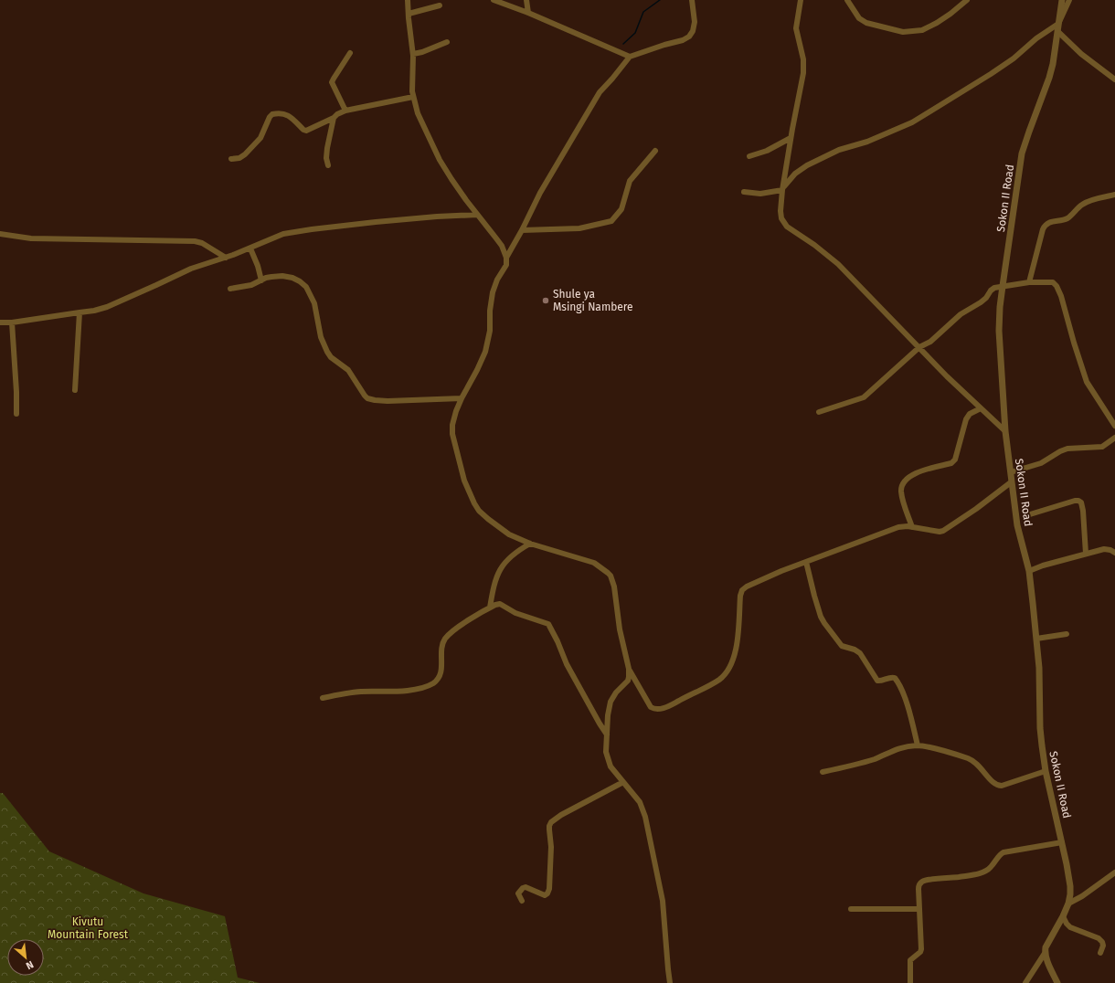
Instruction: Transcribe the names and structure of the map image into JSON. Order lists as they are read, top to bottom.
{
  "streets": {
    "street": ["Sokon II Road"]
  },
  "parks": ["Kivutu Mountain Forest"],
  "places": ["Shule ya Msingi Nambere"],
  "north": "bottom right"
}
